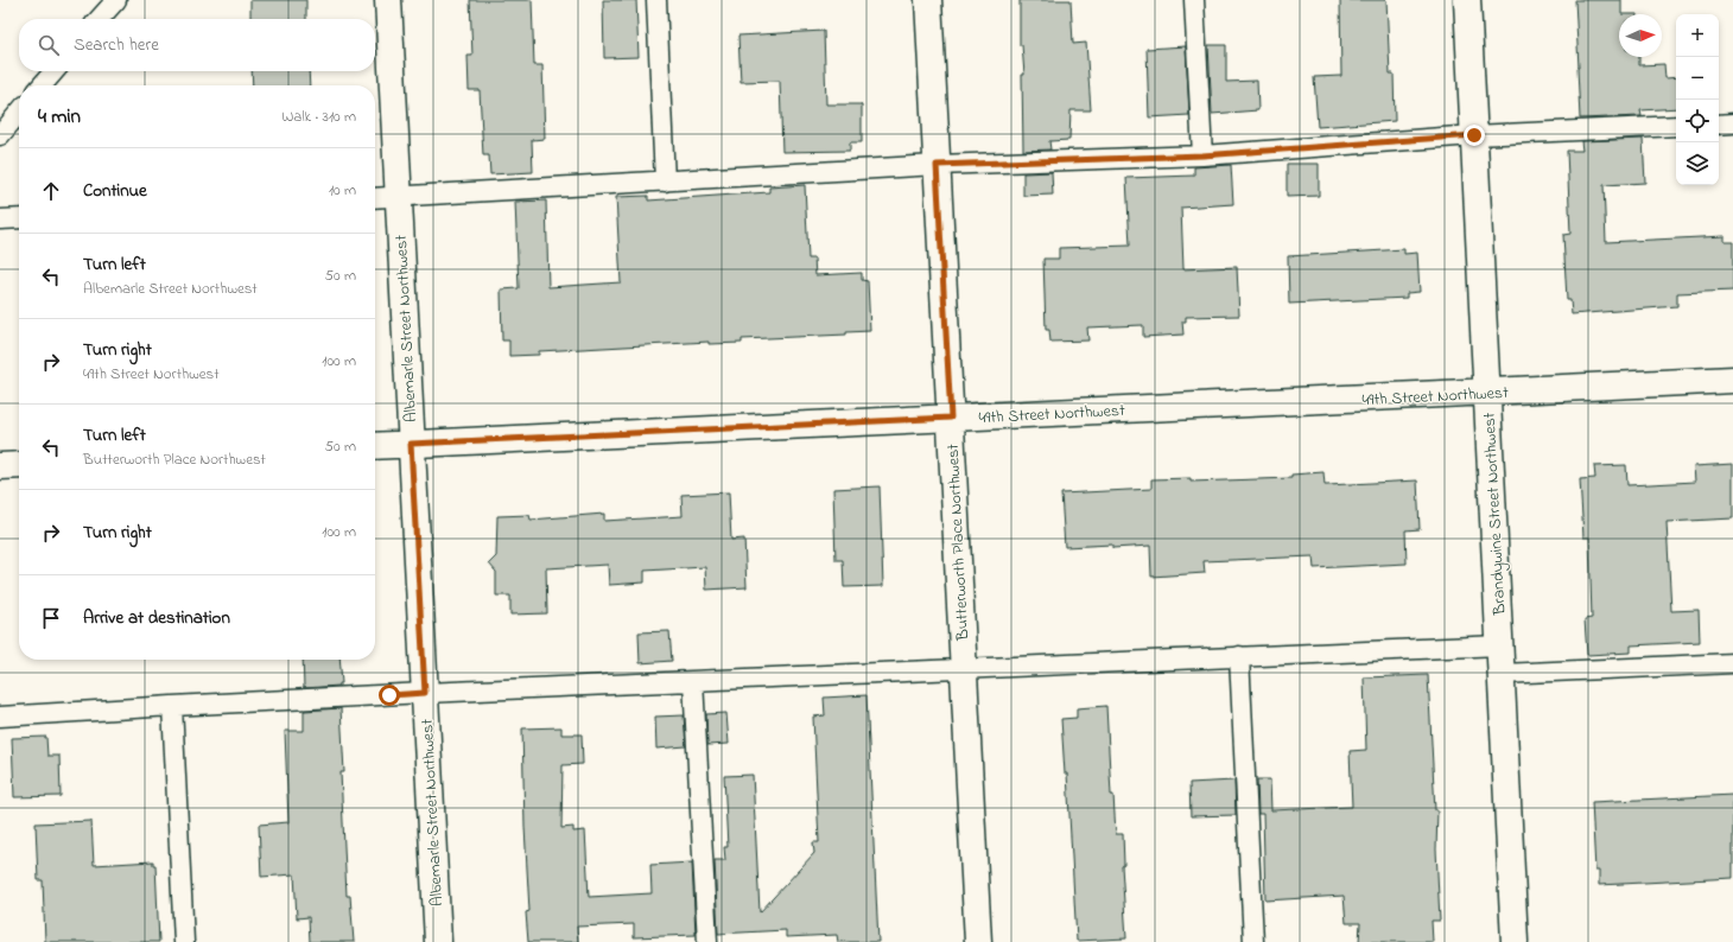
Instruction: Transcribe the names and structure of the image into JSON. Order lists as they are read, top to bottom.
{
  "streets": {
    "street": [
      "Albemarle Street Northwest",
      "49th Street Northwest",
      "Brandywine Street Northwest",
      "Butterworth Place Northwest"
    ]
  },
  "crossings": [
    ["Albemarle Street Northwest", "49th Street Northwest"],
    ["49th Street Northwest", "Brandywine Street Northwest"],
    ["49th Street Northwest", "Butterworth Place Northwest"]
  ],
  "north": "right",
  "page": {
    "map_buttons": ["+", "−"],
    "search": "Search here",
    "heading": ["4 min", "Walk · 310 m"],
    "list": [
      ["Continue", "10 m"],
      ["Turn left", "Albemarle Street Northwest", "50 m"],
      ["Turn right", "49th Street Northwest", "100 m"],
      ["Turn left", "Butterworth Place Northwest", "50 m"],
      ["Turn right", "100 m"],
      "Arrive at destination"
    ]
  }
}
